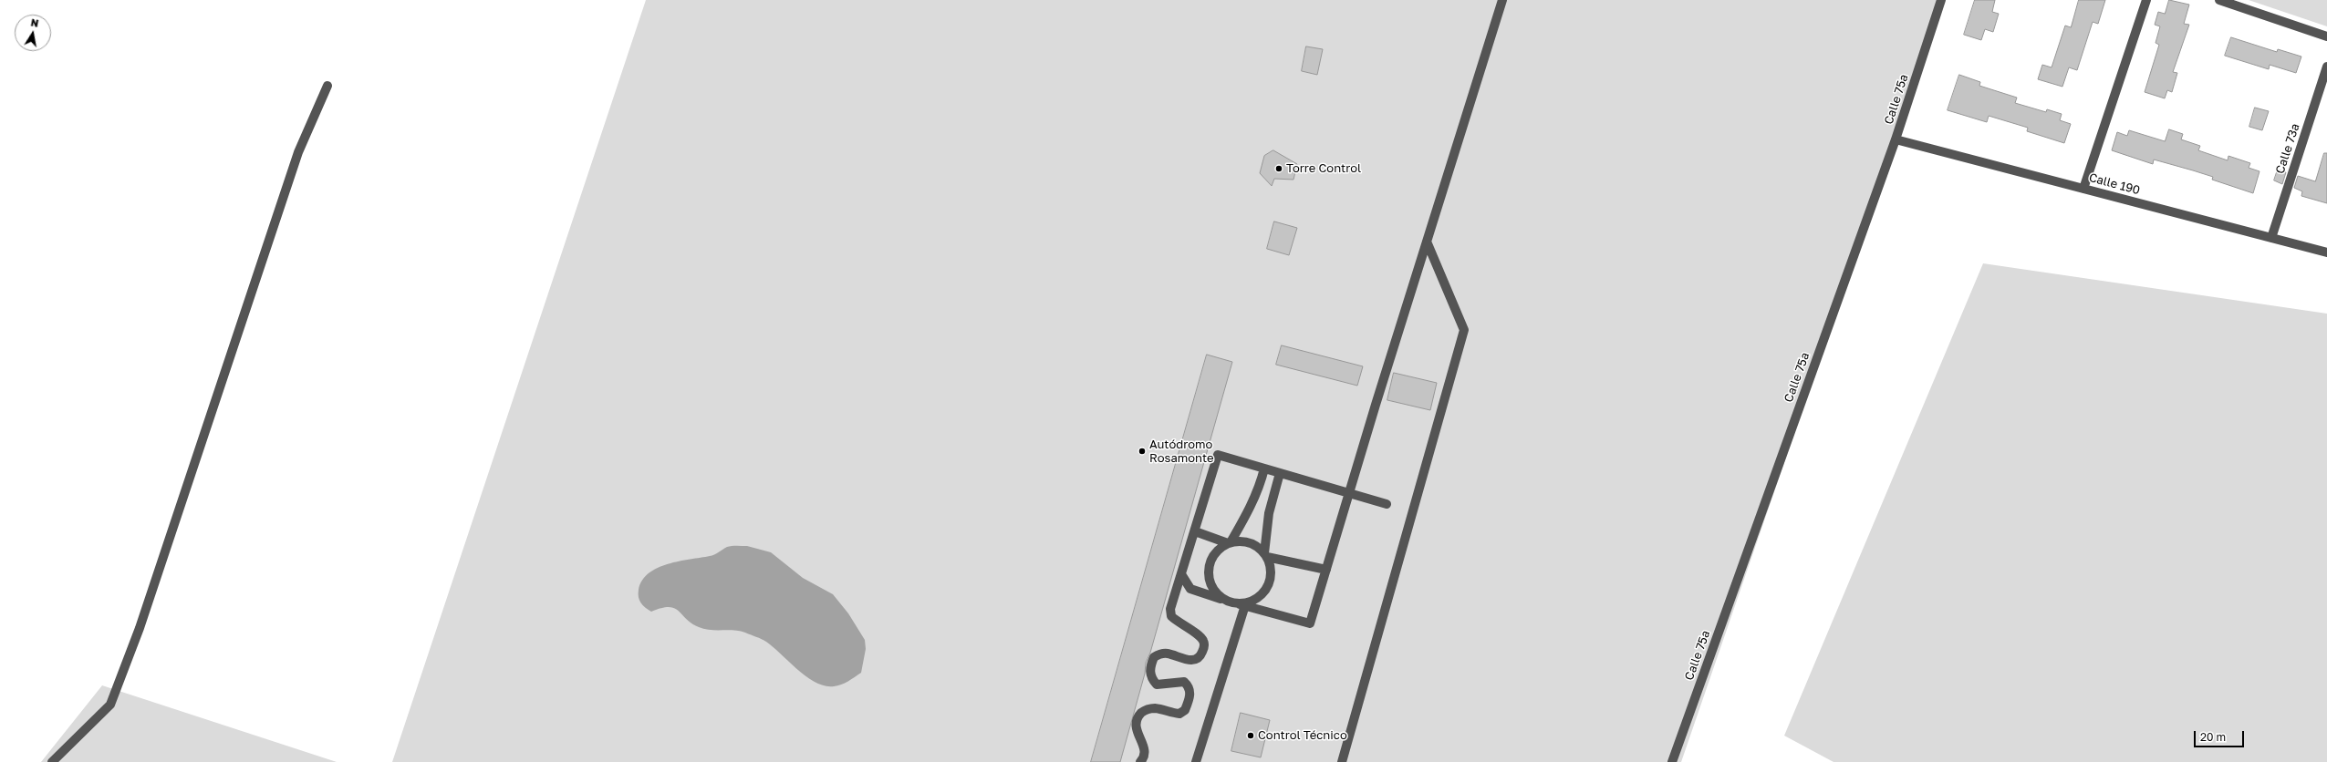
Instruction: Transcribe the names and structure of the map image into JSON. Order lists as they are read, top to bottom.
{
  "streets": {
    "street": ["Calle 75a", "Calle 73a", "Calle 190"]
  },
  "crossings": [
    ["Calle 75a", "Calle 190"],
    ["Calle 73a", "Calle 190"]
  ],
  "places": ["Torre Control", "Autódromo Rosamonte", "Control Técnico"],
  "scale_bar": "20 m",
  "north": "top"
}
